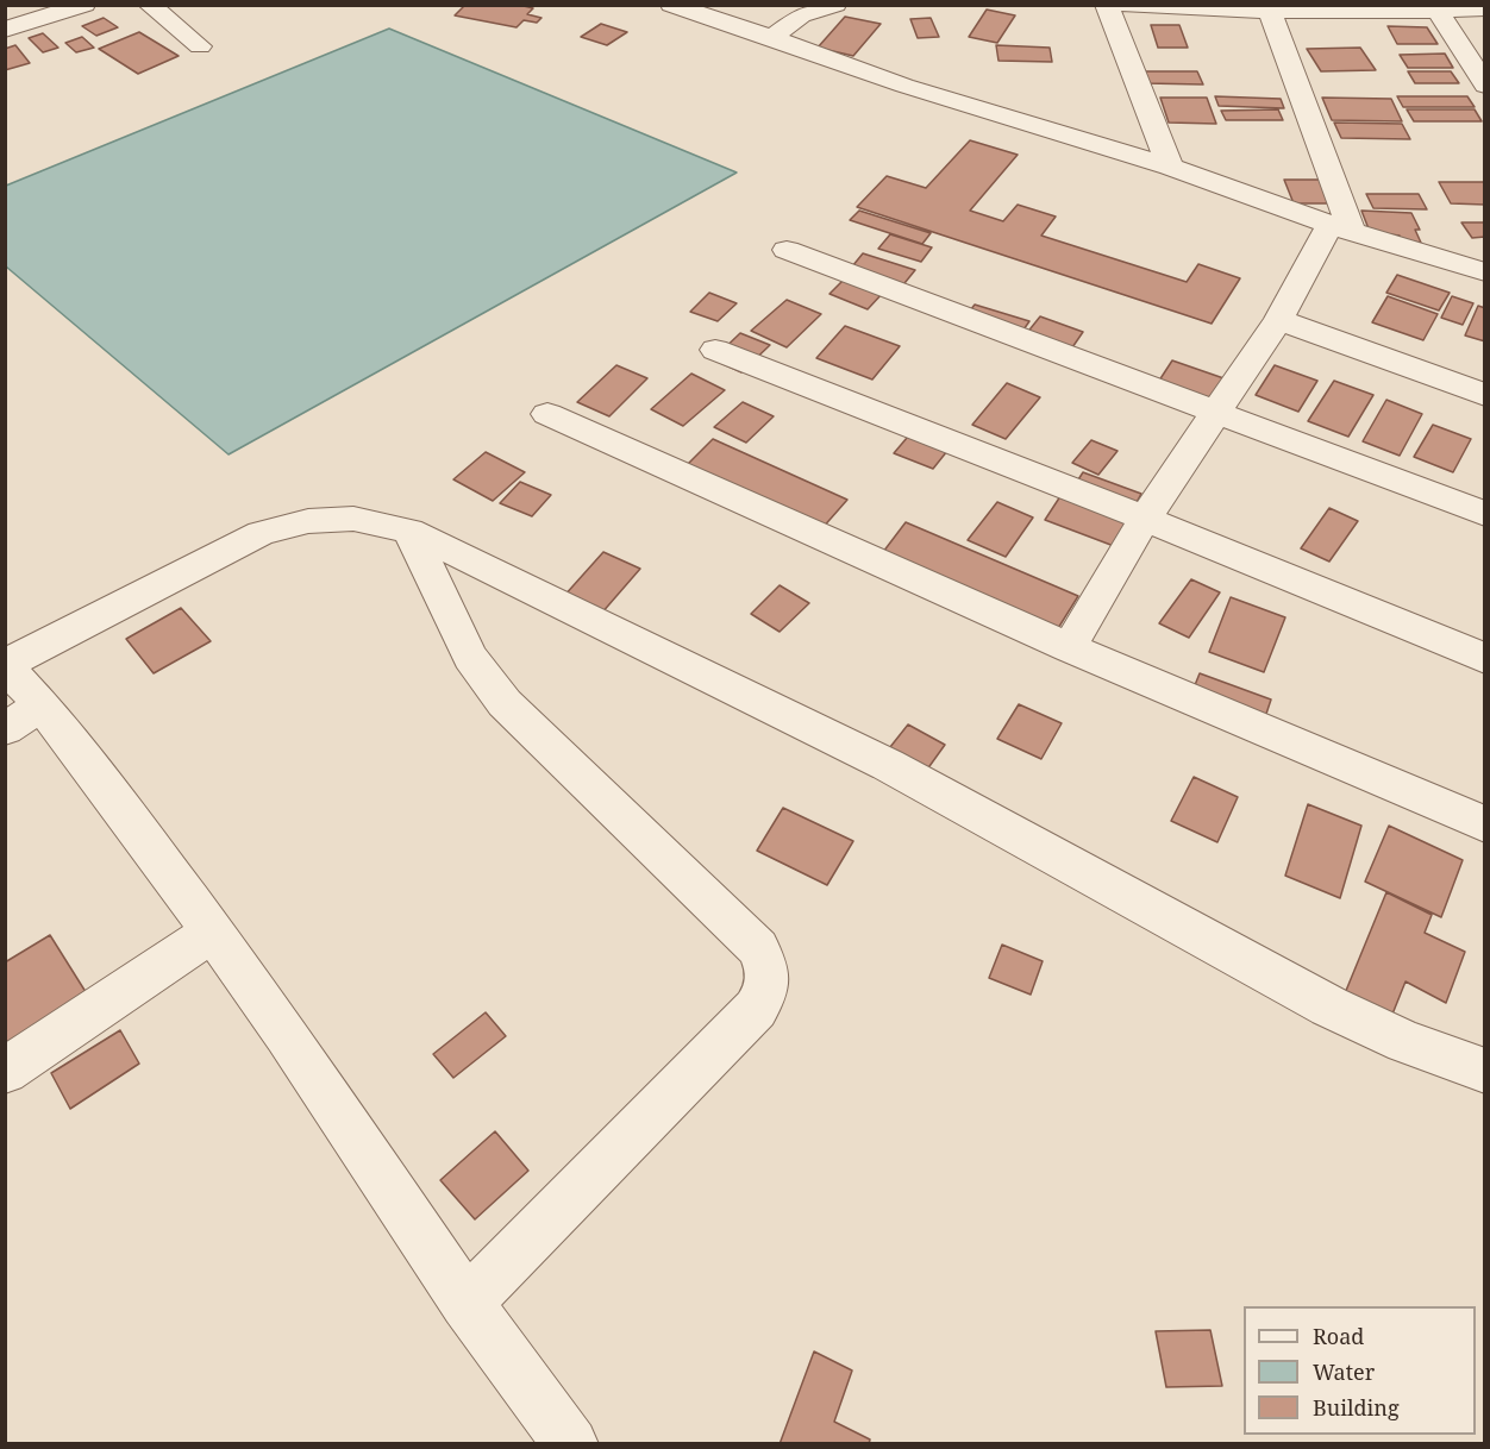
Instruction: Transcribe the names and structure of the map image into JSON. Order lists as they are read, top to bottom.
{
  "legend": ["Road", "Water", "Building"]
}
